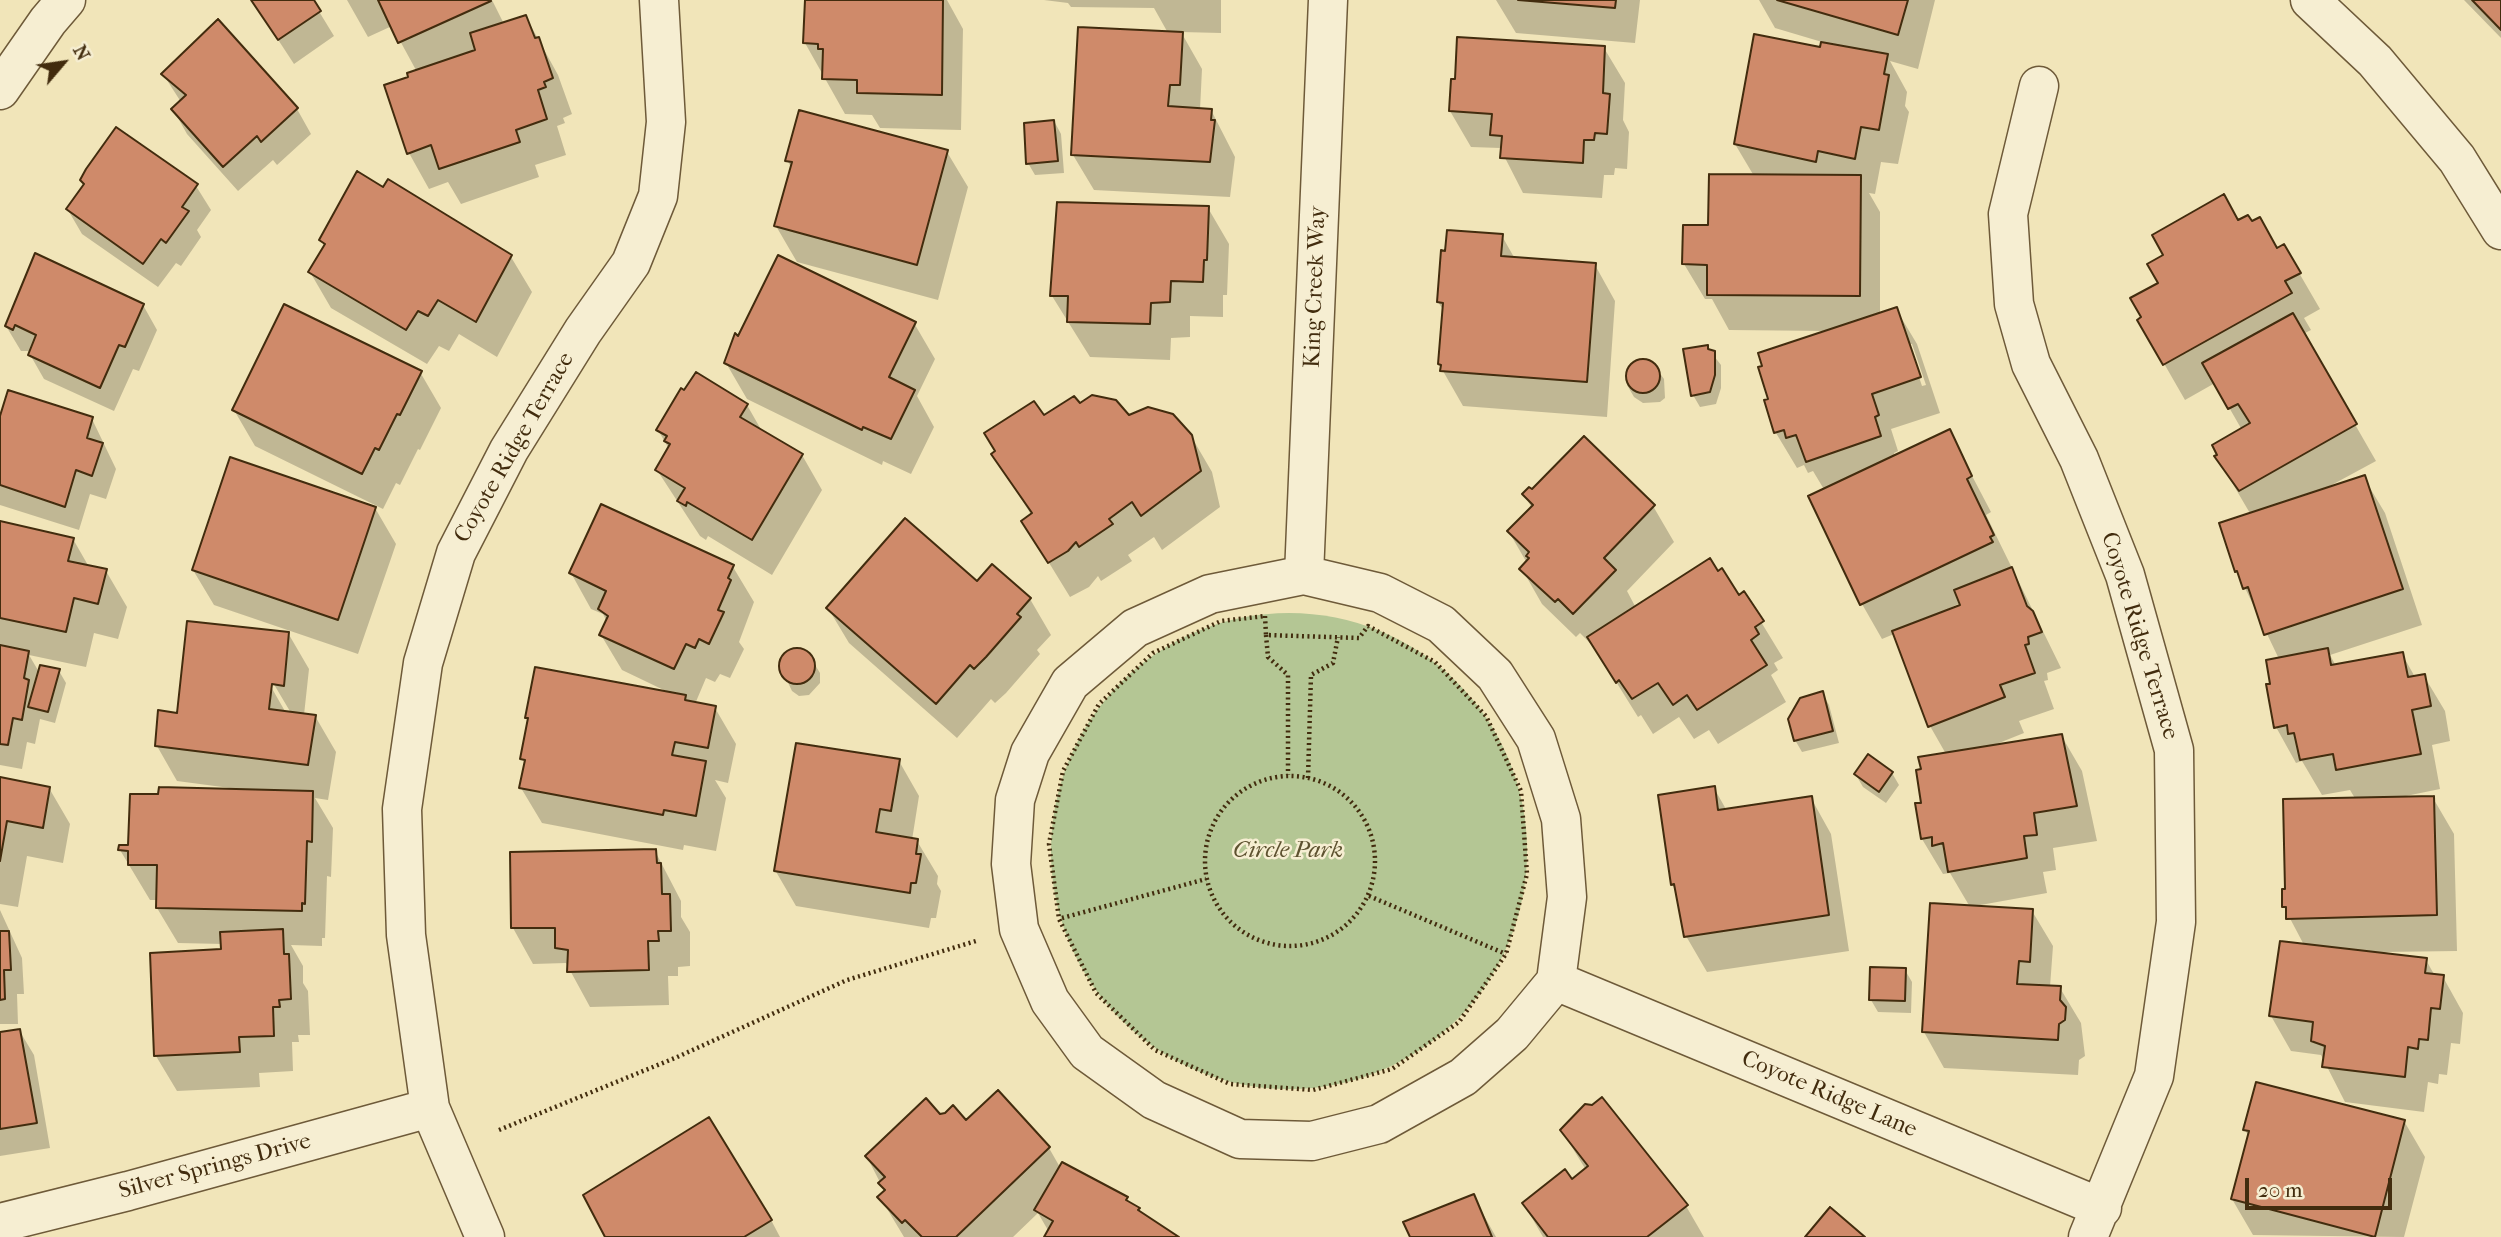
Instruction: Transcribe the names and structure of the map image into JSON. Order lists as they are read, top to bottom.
{
  "streets": {
    "street": [
      "King Creek Way",
      "Coyote Ridge Terrace",
      "Coyote Ridge Lane",
      "Silver Springs Drive"
    ]
  },
  "crossings": [
    ["Coyote Ridge Terrace", "Coyote Ridge Lane"],
    ["Coyote Ridge Terrace", "Silver Springs Drive"]
  ],
  "parks": ["Circle Park"],
  "scale_bar": "20 m",
  "north": "top right"
}
